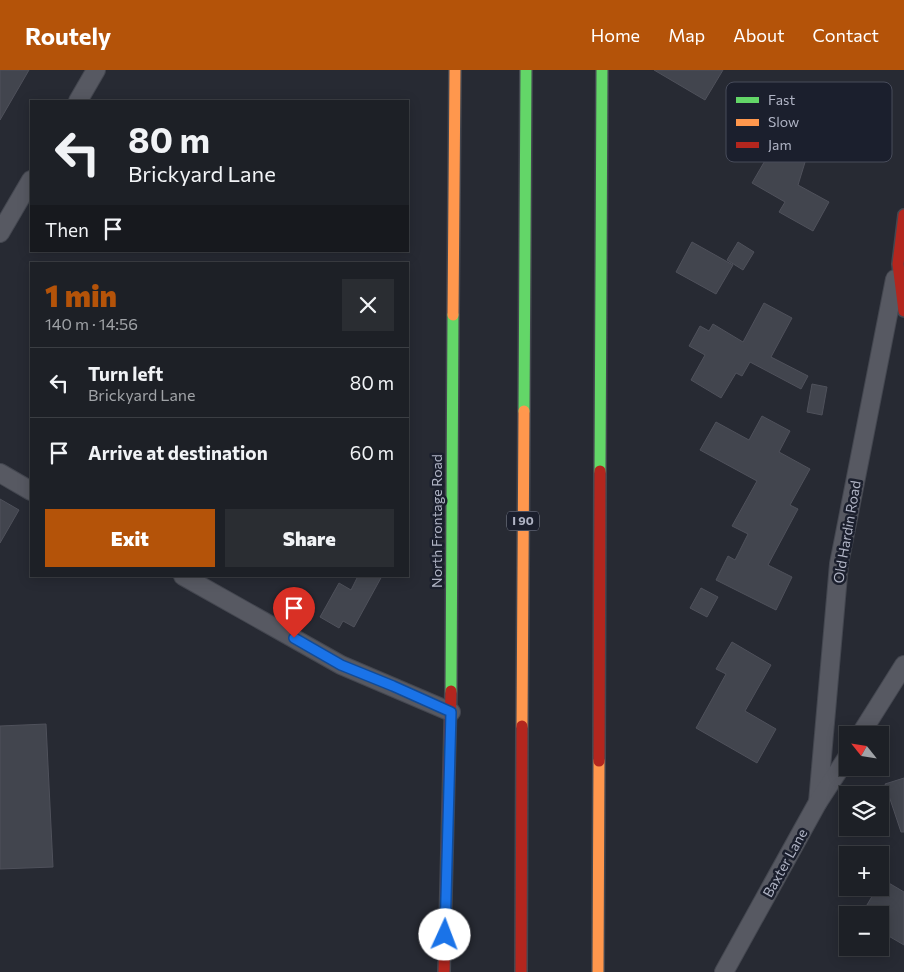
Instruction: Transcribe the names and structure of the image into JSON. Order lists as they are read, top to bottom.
{
  "streets": {
    "main road": ["North Frontage Road", "I 90", "Old Hardin Road"],
    "street": ["Baxter Lane"]
  },
  "crossings": [
    ["Old Hardin Road", "Baxter Lane"]
  ],
  "legend": ["Fast", "Slow", "Jam"],
  "north": "top left",
  "page": {
    "header": "Routely",
    "nav": [
      "Home",
      "Map",
      "About",
      "Contact"
    ],
    "turn": ["80 m", "Brickyard Lane"],
    "then": "Then",
    "heading": ["1 min", "140 m · 14:56"],
    "list": [
      {
        "name": "Turn left",
        "note": "Brickyard Lane",
        "value": "80 m"
      },
      {
        "name": "Arrive at destination",
        "value": "60 m"
      }
    ],
    "buttons": ["Exit", "Share"],
    "map_buttons": ["+", "−"]
  }
}
